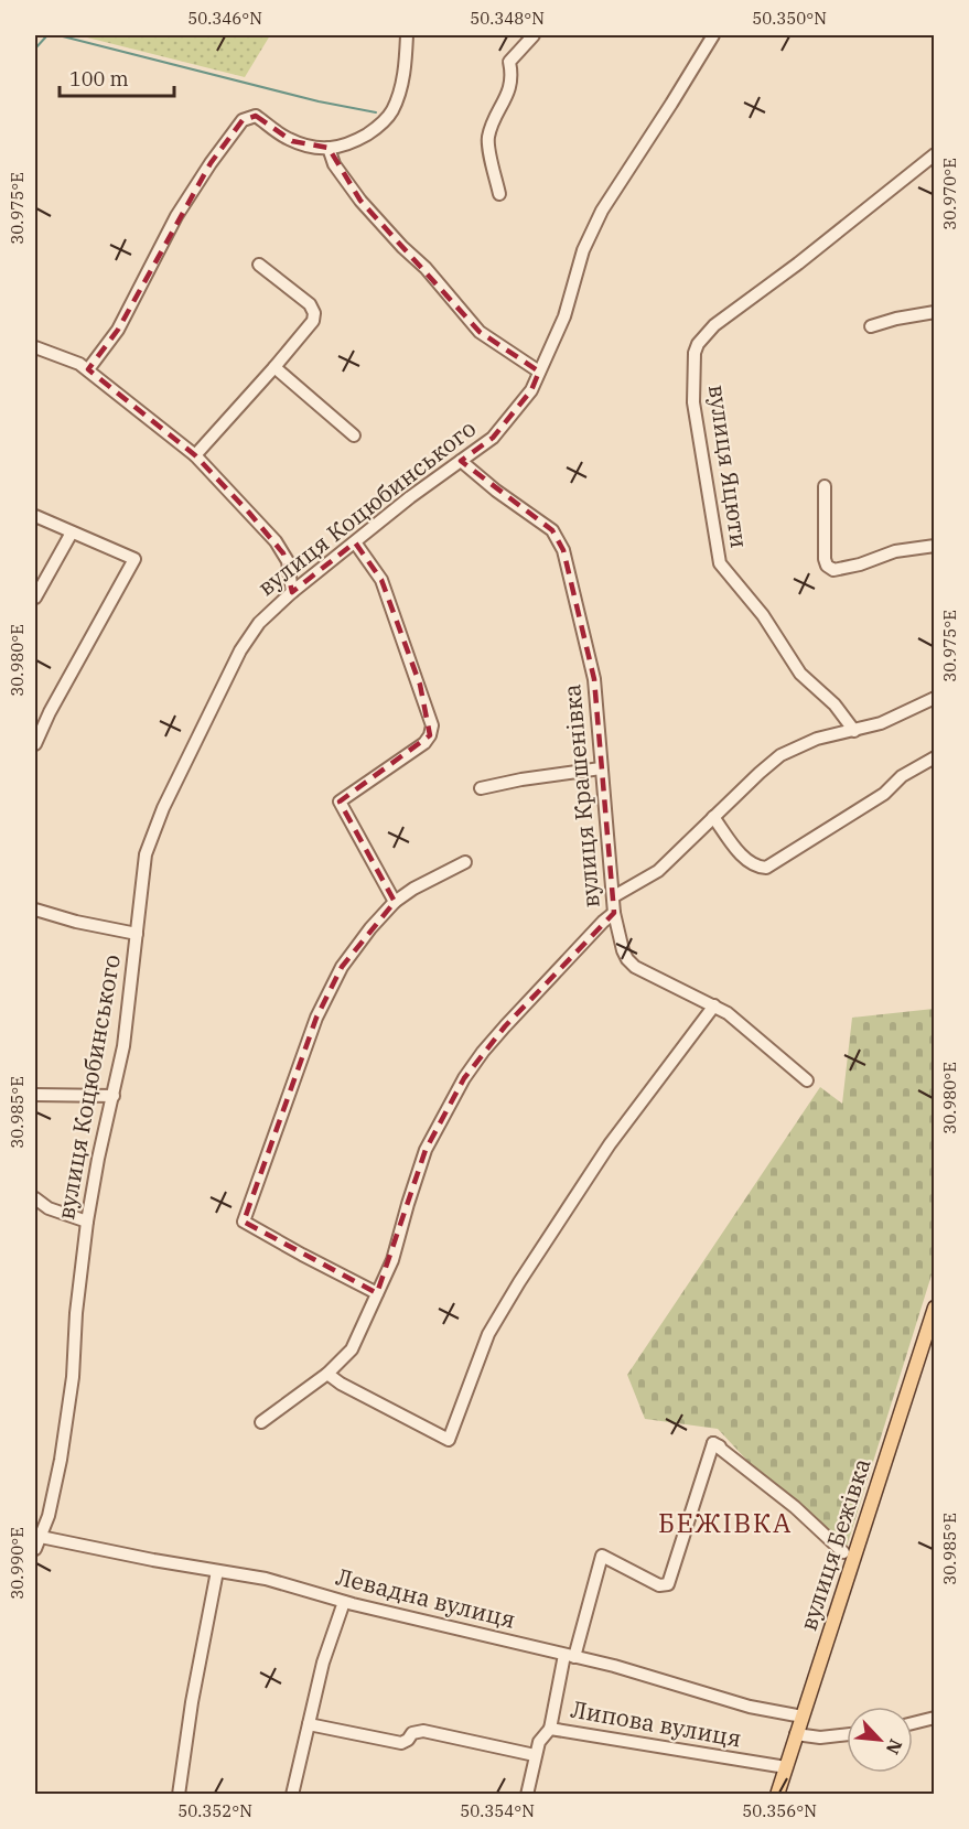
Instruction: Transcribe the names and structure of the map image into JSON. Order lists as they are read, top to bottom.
{
  "streets": {
    "main road": ["вулиця Бежівка"],
    "street": [
      "вулиця Яцюти",
      "вулиця Коцюбинського",
      "вулиця Крашенівка",
      "Левадна вулиця",
      "Липова вулиця"
    ]
  },
  "crossings": [
    ["вулиця Коцюбинського", "вулиця Крашенівка"],
    ["вулиця Коцюбинського", "Левадна вулиця"],
    ["вулиця Бежівка", "Левадна вулиця"],
    ["вулиця Бежівка", "Липова вулиця"]
  ],
  "districts": ["БЕЖІВКА"],
  "scale_bar": "100 m",
  "north": "bottom right",
  "coordinates": [
    "50.346°N",
    "50.348°N",
    "50.350°N",
    "30.970°E",
    "30.975°E",
    "30.980°E",
    "30.985°E",
    "30.990°E",
    "50.352°N",
    "50.354°N",
    "50.356°N"
  ]
}
